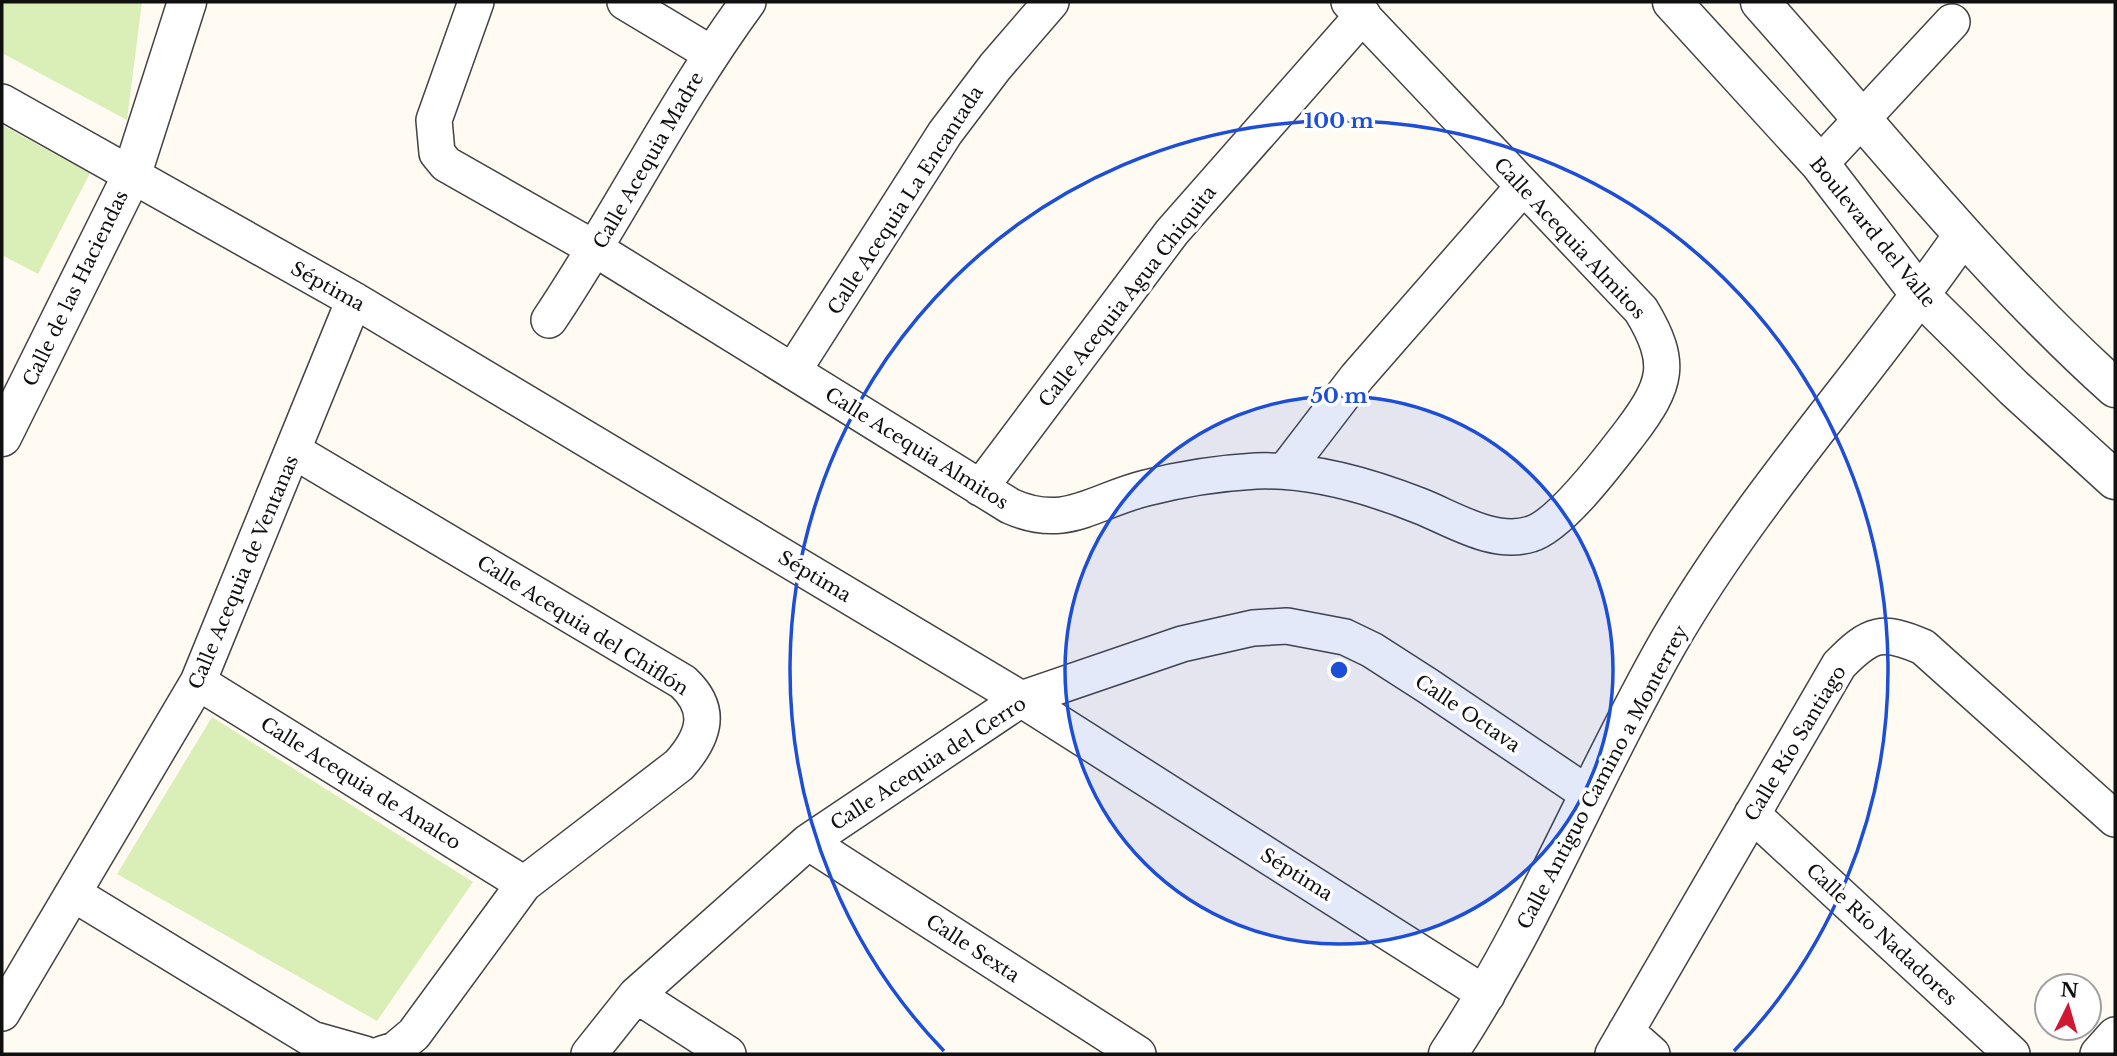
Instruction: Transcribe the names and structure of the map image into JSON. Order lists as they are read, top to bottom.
{
  "streets": {
    "street": [
      "Calle Acequia Madre",
      "Calle Acequia La Encantada",
      "Boulevard del Valle",
      "Calle Acequia Almitos",
      "Séptima",
      "Calle de las Haciendas",
      "Calle Acequia Agua Chiquita",
      "Calle Acequia de Ventanas",
      "Calle Acequia del Chiflón",
      "Calle Octava",
      "Calle Río Santiago",
      "Calle Acequia del Cerro",
      "Calle Antiguo Camino a Monterrey",
      "Calle Acequia de Analco",
      "Calle Río Nadadores",
      "Calle Sexta"
    ]
  },
  "crossings": [
    ["Calle Acequia Madre", "Calle Acequia Almitos"],
    ["Calle Acequia La Encantada", "Calle Acequia Almitos"],
    ["Boulevard del Valle", "Calle Antiguo Camino a Monterrey"],
    ["Calle Acequia Almitos", "Calle Acequia Agua Chiquita"],
    ["Séptima", "Calle de las Haciendas"],
    ["Séptima", "Calle Acequia de Ventanas"],
    ["Séptima", "Calle Acequia del Cerro"],
    ["Séptima", "Calle Antiguo Camino a Monterrey"],
    ["Calle Acequia de Ventanas", "Calle Acequia del Chiflón"],
    ["Calle Acequia de Ventanas", "Calle Acequia de Analco"],
    ["Calle Acequia del Chiflón", "Calle Acequia de Analco"],
    ["Calle Octava", "Calle Acequia del Cerro"],
    ["Calle Octava", "Calle Antiguo Camino a Monterrey"],
    ["Calle Río Santiago", "Calle Río Nadadores"],
    ["Calle Acequia del Cerro", "Calle Sexta"]
  ],
  "north": "top",
  "rings": ["100 m", "50 m"]
}
